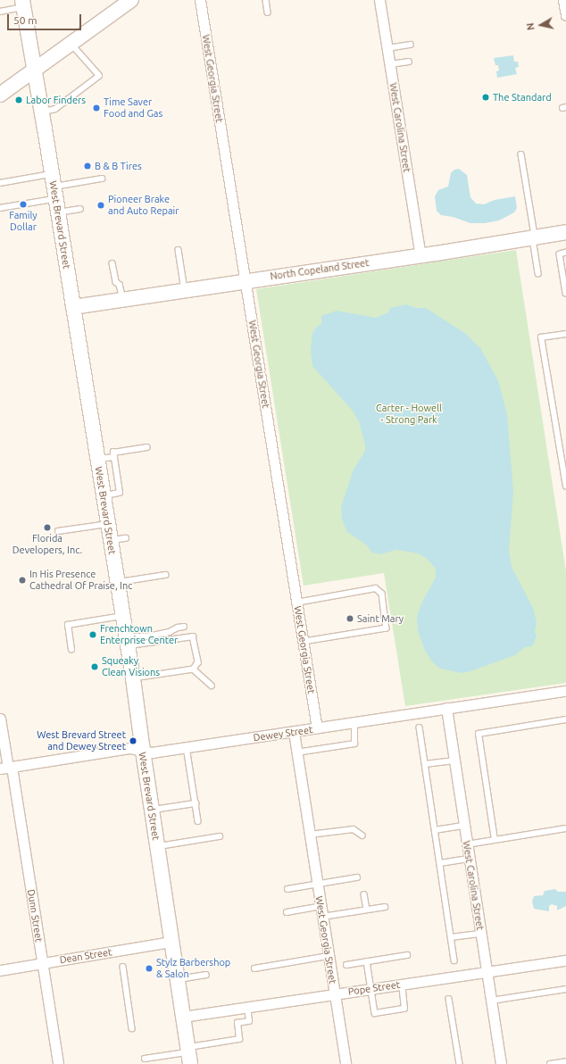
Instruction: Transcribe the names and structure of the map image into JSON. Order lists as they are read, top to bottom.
{
  "streets": {
    "street": [
      "West Georgia Street",
      "West Carolina Street",
      "West Brevard Street",
      "North Copeland Street",
      "Dewey Street",
      "Dunn Street",
      "Dean Street",
      "Pope Street"
    ]
  },
  "crossings": [
    ["West Georgia Street", "North Copeland Street"],
    ["West Georgia Street", "Dewey Street"],
    ["West Georgia Street", "Pope Street"],
    ["West Carolina Street", "North Copeland Street"],
    ["West Carolina Street", "Dewey Street"],
    ["West Carolina Street", "Pope Street"],
    ["West Brevard Street", "North Copeland Street"],
    ["West Brevard Street", "Dewey Street"],
    ["West Brevard Street", "Dean Street"],
    ["West Brevard Street", "Pope Street"],
    ["Dewey Street", "Dunn Street"],
    ["Dunn Street", "Dean Street"]
  ],
  "parks": ["Carter - Howell - Strong Park"],
  "places": [
    "The Standard",
    "Labor Finders",
    "Time Saver Food and Gas",
    "B & B Tires",
    "Family Dollar",
    "Pioneer Brake and Auto Repair",
    "Florida Developers, Inc.",
    "In His Presence Cathedral Of Praise, Inc",
    "Saint Mary",
    "Frenchtown Enterprise Center",
    "Squeaky Clean Visions",
    "West Brevard Street and Dewey Street",
    "Stylz Barbershop & Salon"
  ],
  "scale_bar": "50 m",
  "north": "left"
}
